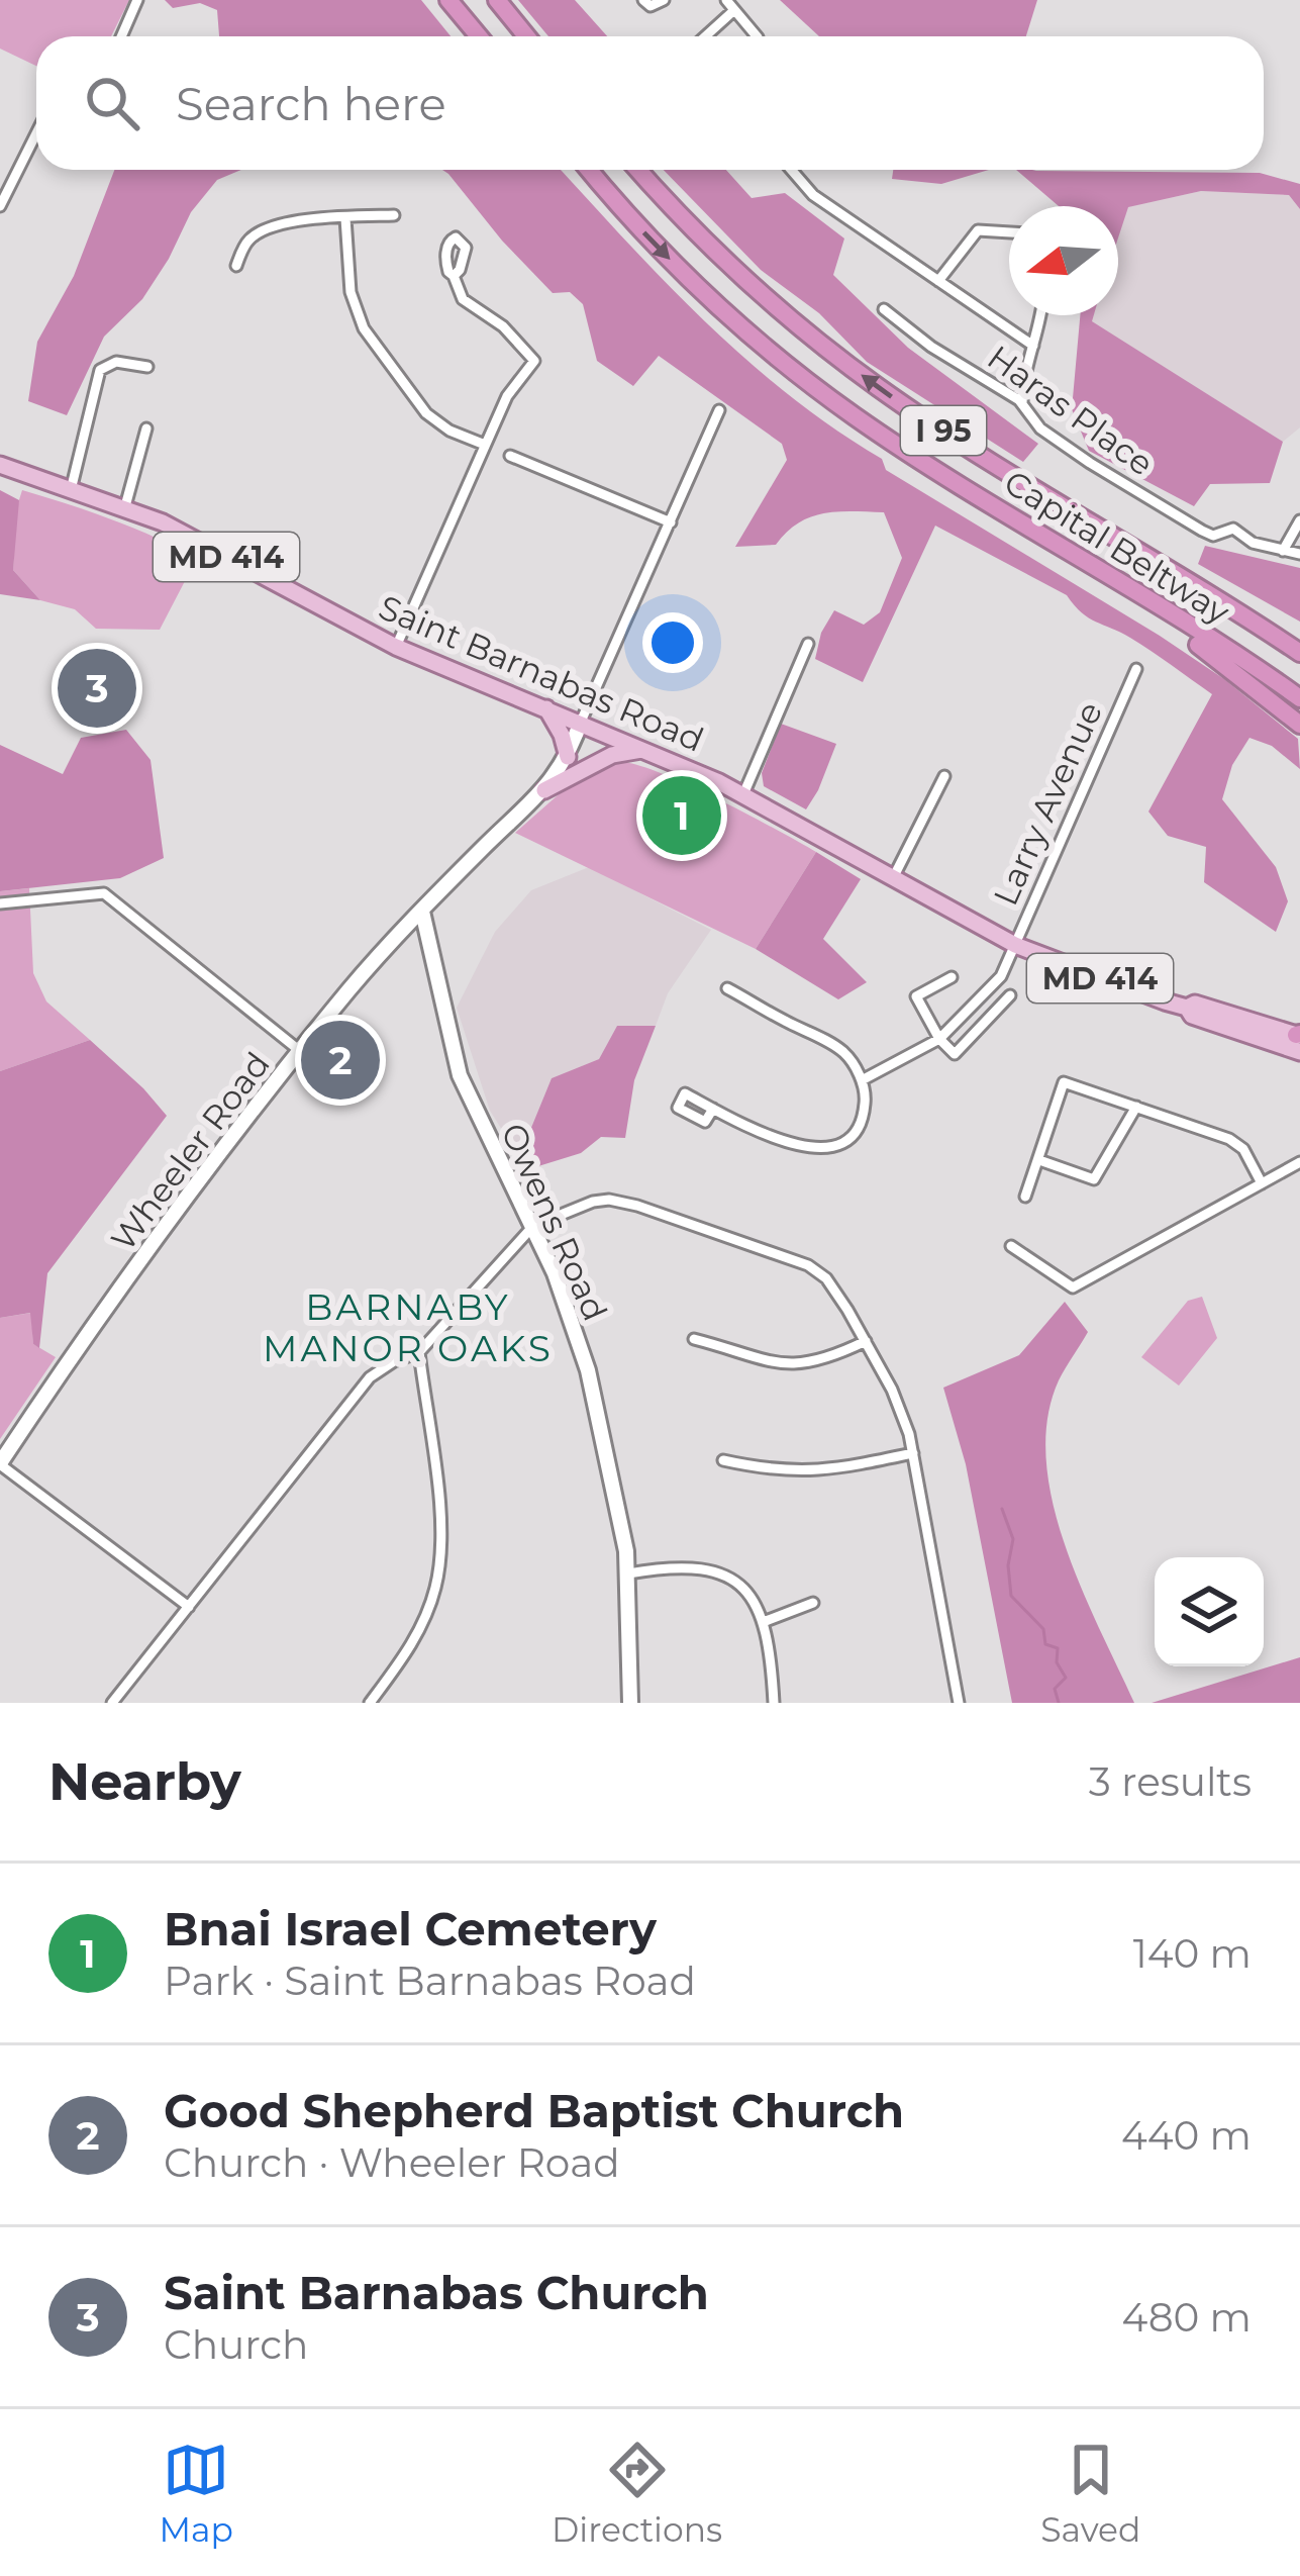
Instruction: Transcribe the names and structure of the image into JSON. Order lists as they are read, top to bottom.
{
  "streets": {
    "highway": ["I 95", "Capital Beltway"],
    "main road": [
      "MD 414",
      "Saint Barnabas Road",
      "Wheeler Road",
      "Owens Road"
    ],
    "street": ["Haras Place", "Larry Avenue"]
  },
  "crossings": [
    ["Saint Barnabas Road", "Larry Avenue"],
    ["Saint Barnabas Road", "Wheeler Road"],
    ["Wheeler Road", "Owens Road"]
  ],
  "districts": ["BARNABY MANOR OAKS"],
  "north": "left",
  "page": {
    "search": "Search here",
    "pins": ["3", "1", "2"],
    "heading": ["Nearby", "3 results"],
    "list": [
      {
        "mark": "1",
        "name": "Bnai Israel Cemetery",
        "note": "Park · Saint Barnabas Road",
        "value": "140 m"
      },
      {
        "mark": "2",
        "name": "Good Shepherd Baptist Church",
        "note": "Church · Wheeler Road",
        "value": "440 m"
      },
      {
        "mark": "3",
        "name": "Saint Barnabas Church",
        "note": "Church",
        "value": "480 m"
      }
    ],
    "nav": ["Map", "Directions", "Saved"]
  }
}
